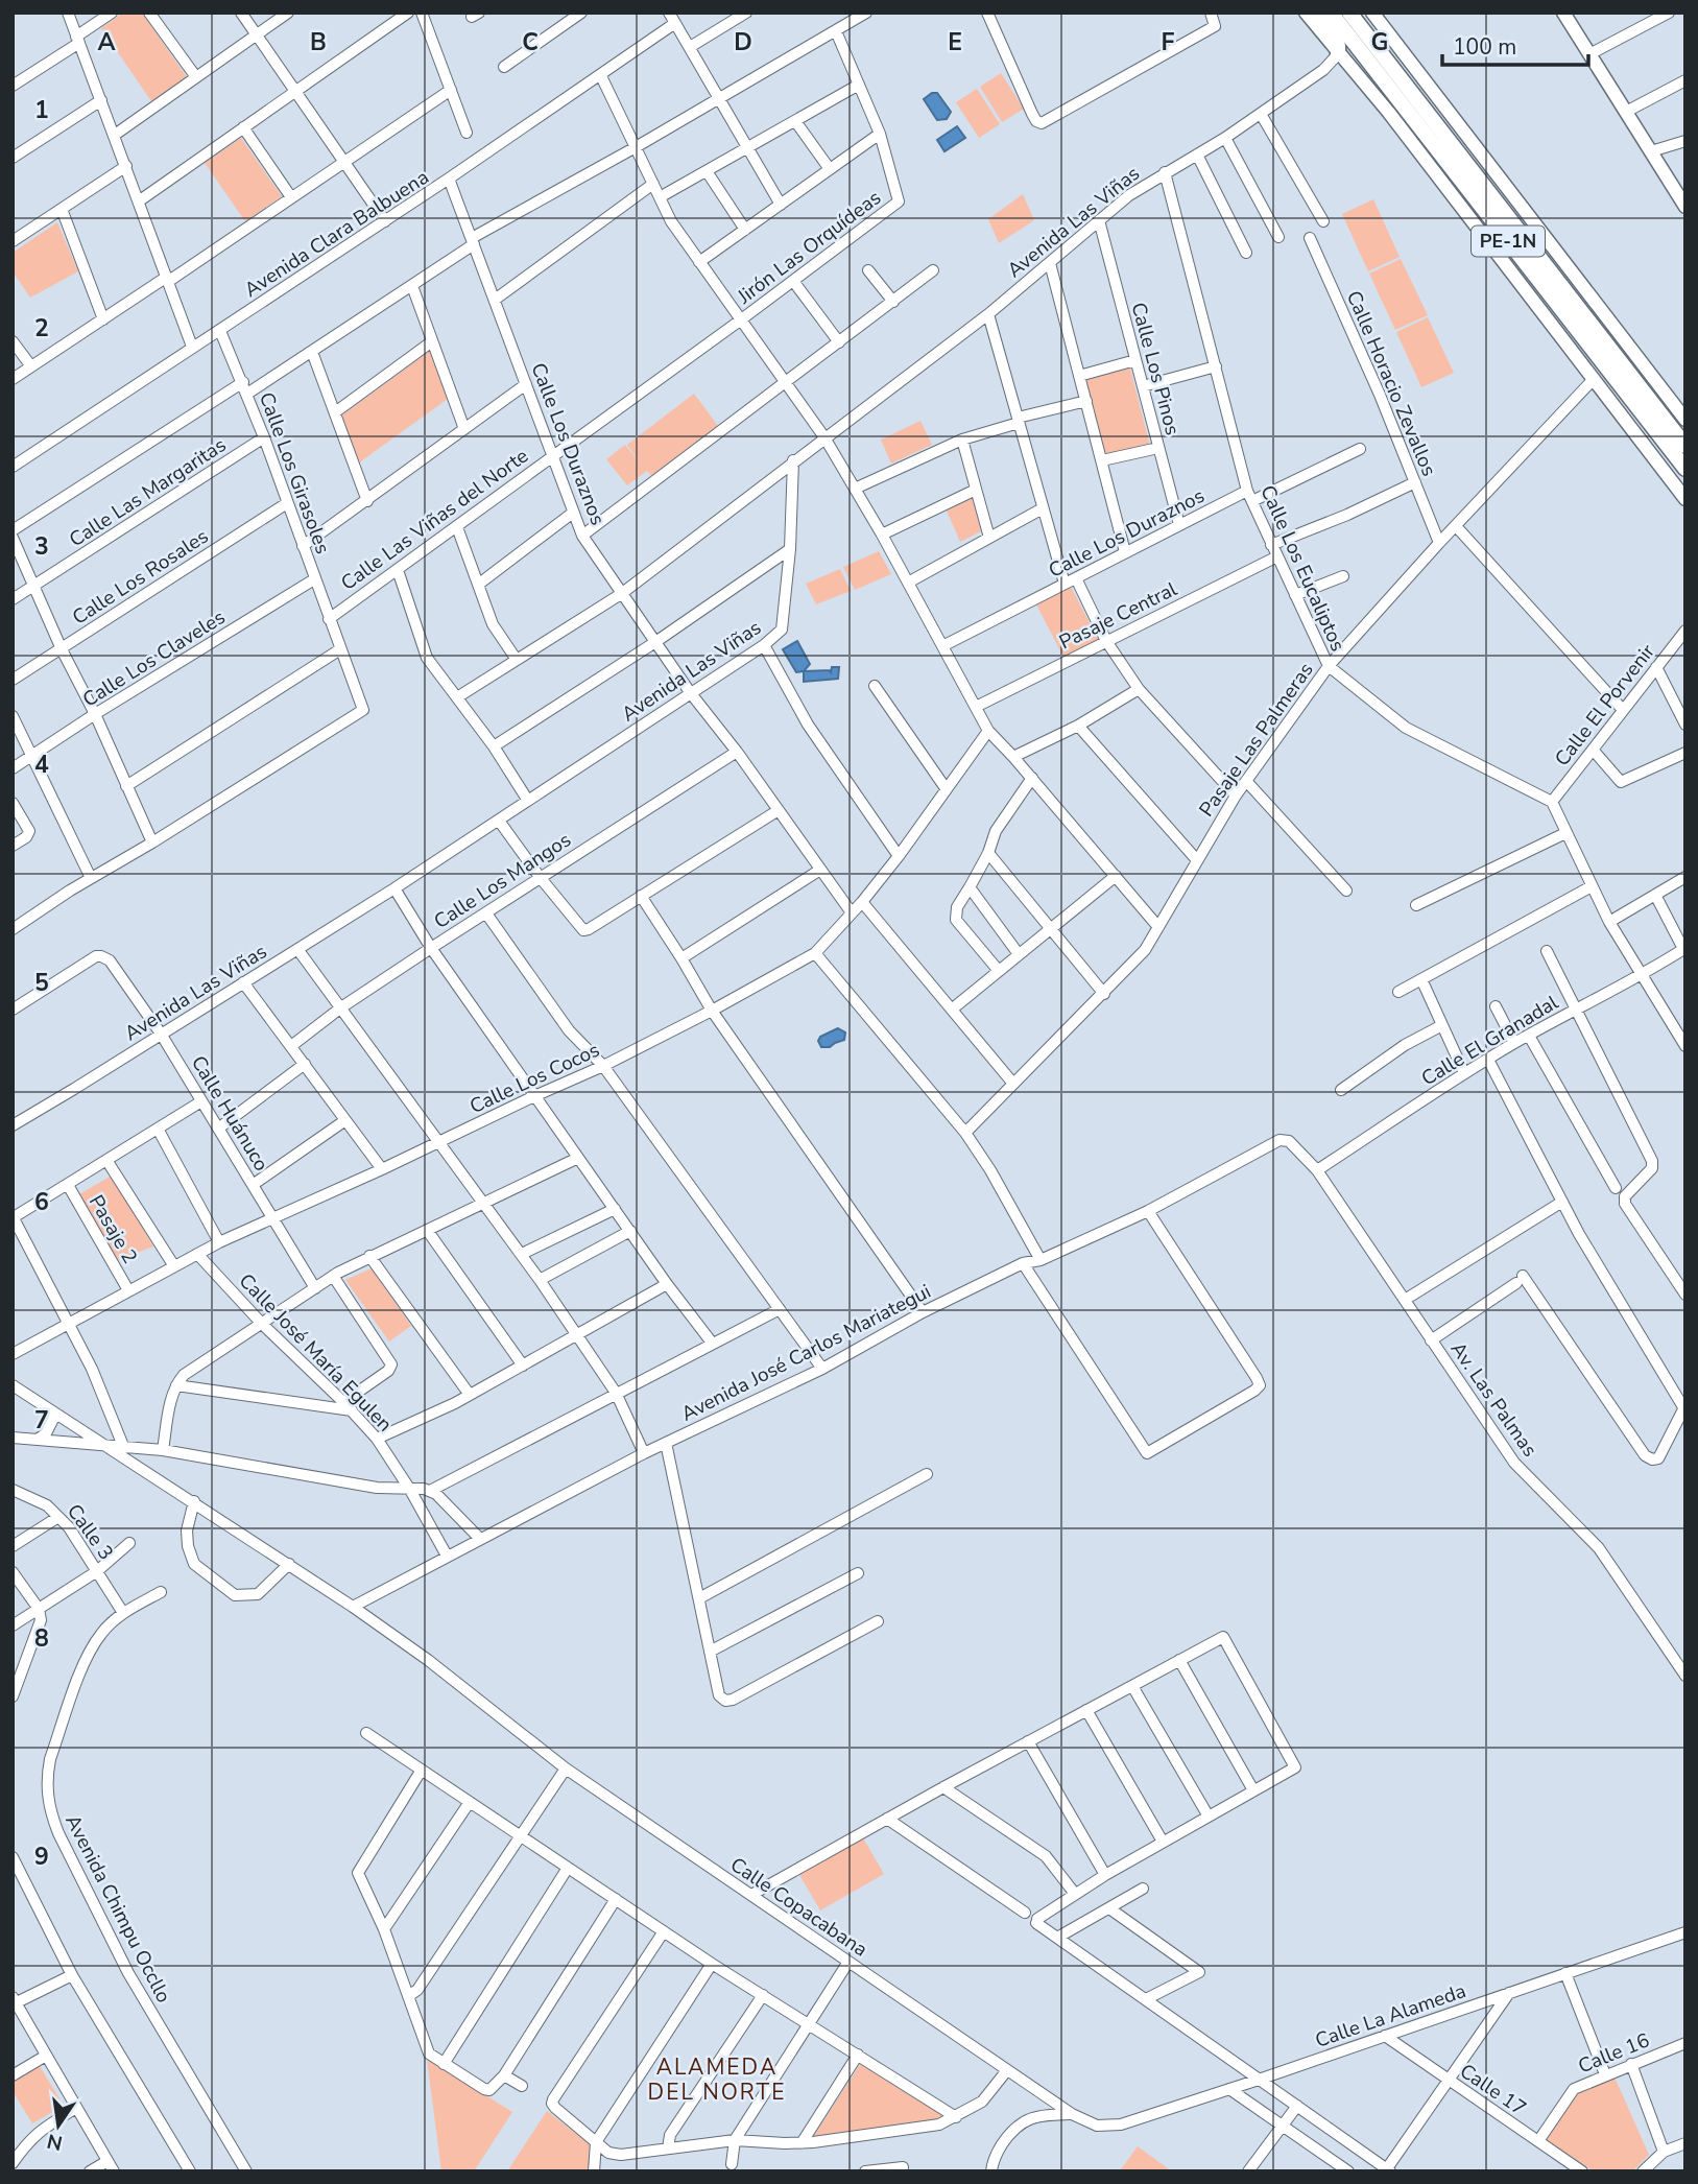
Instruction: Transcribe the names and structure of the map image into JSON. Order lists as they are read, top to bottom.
{
  "streets": {
    "highway": ["PE-1N"],
    "street": [
      "Avenida Las Viñas",
      "Avenida Clara Balbuena",
      "Jirón Las Orquídeas",
      "Calle Los Pinos",
      "Calle Horacio Zevallos",
      "Calle Los Duraznos",
      "Calle Los Girasoles",
      "Calle Las Margaritas",
      "Calle Las Viñas del Norte",
      "Calle Los Eucaliptos",
      "Calle Los Rosales",
      "Pasaje Central",
      "Calle Los Claveles",
      "Calle El Porvenir",
      "Pasaje Las Palmeras",
      "Calle Los Mangos",
      "Calle El Granadal",
      "Calle Los Cocos",
      "Calle Huánuco",
      "Pasaje 2",
      "Calle José María Egulen",
      "Avenida José Carlos Mariategui",
      "Av. Las Palmas",
      "Calle 3",
      "Calle Copacabana",
      "Avenida Chimpu Occllo",
      "Calle La Alameda",
      "Calle 16",
      "Calle 17"
    ]
  },
  "crossings": [
    ["Avenida Las Viñas", "Calle Los Pinos"],
    ["Avenida Las Viñas", "Calle Los Duraznos"],
    ["Avenida Las Viñas", "Calle Los Eucaliptos"],
    ["Avenida Las Viñas", "Calle Huánuco"],
    ["Avenida Clara Balbuena", "Calle Los Duraznos"],
    ["Avenida Clara Balbuena", "Calle Los Girasoles"],
    ["Jirón Las Orquídeas", "Calle Las Viñas del Norte"],
    ["Calle Los Pinos", "Calle Los Duraznos"],
    ["Calle Horacio Zevallos", "Pasaje Las Palmeras"],
    ["Calle Los Duraznos", "Calle Las Viñas del Norte"],
    ["Calle Los Duraznos", "Calle Los Eucaliptos"],
    ["Calle Los Duraznos", "Calle Los Mangos"],
    ["Calle Los Duraznos", "Calle Los Cocos"],
    ["Calle Los Girasoles", "Calle Las Margaritas"],
    ["Calle Los Girasoles", "Calle Las Viñas del Norte"],
    ["Calle Los Girasoles", "Calle Los Rosales"],
    ["Calle Los Girasoles", "Calle Los Claveles"],
    ["Calle Los Eucaliptos", "Pasaje Central"],
    ["Calle Los Eucaliptos", "Calle El Porvenir"],
    ["Calle Los Eucaliptos", "Pasaje Las Palmeras"],
    ["Calle El Granadal", "Av. Las Palmas"],
    ["Calle Los Cocos", "Calle Huánuco"],
    ["Calle Los Cocos", "Pasaje 2"],
    ["Calle Los Cocos", "Calle José María Egulen"],
    ["Calle José María Egulen", "Avenida José Carlos Mariategui"],
    ["Avenida José Carlos Mariategui", "Av. Las Palmas"],
    ["Avenida José Carlos Mariategui", "Calle Copacabana"],
    ["Calle 3", "Avenida Chimpu Occllo"],
    ["Calle Copacabana", "Calle La Alameda"],
    ["Calle La Alameda", "Calle 17"],
    ["Calle 16", "Calle 17"]
  ],
  "districts": ["ALAMEDA DEL NORTE"],
  "scale_bar": "100 m",
  "north": "bottom",
  "grid": {
    "columns": [
      "A",
      "B",
      "C",
      "D",
      "E",
      "F",
      "G"
    ],
    "rows": [
      "1",
      "2",
      "3",
      "4",
      "5",
      "6",
      "7",
      "8",
      "9"
    ]
  }
}
